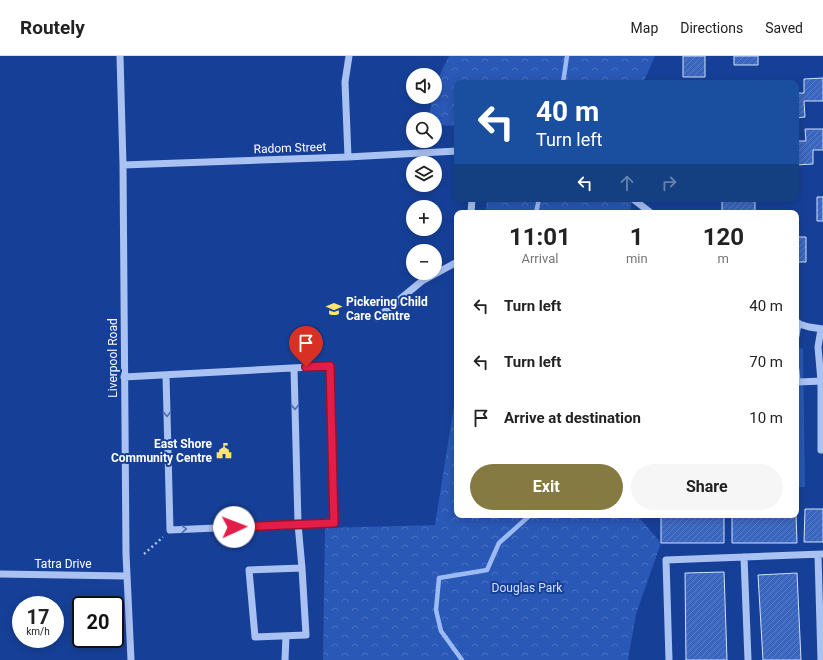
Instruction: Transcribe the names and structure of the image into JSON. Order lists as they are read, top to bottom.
{
  "streets": {
    "street": ["Radom Street", "Liverpool Road", "Tatra Drive"]
  },
  "crossings": [
    ["Radom Street", "Liverpool Road"],
    ["Liverpool Road", "Tatra Drive"]
  ],
  "parks": ["Douglas Park"],
  "places": {
    "school or university": ["Pickering Child Care Centre"],
    "public building": ["East Shore Community Centre"]
  },
  "page": {
    "header": "Routely",
    "nav": ["Map", "Directions", "Saved"],
    "map_buttons": ["+", "−"],
    "turn": ["40 m", "Turn left"],
    "eta": [
      "11:01",
      "Arrival",
      "1",
      "min",
      "120",
      "m"
    ],
    "list": [
      {
        "name": "Turn left",
        "value": "40 m"
      },
      {
        "name": "Turn left",
        "value": "70 m"
      },
      {
        "name": "Arrive at destination",
        "value": "10 m"
      }
    ],
    "buttons": ["Exit", "Share"],
    "speed": "17 km/h",
    "limit": "20"
  }
}
